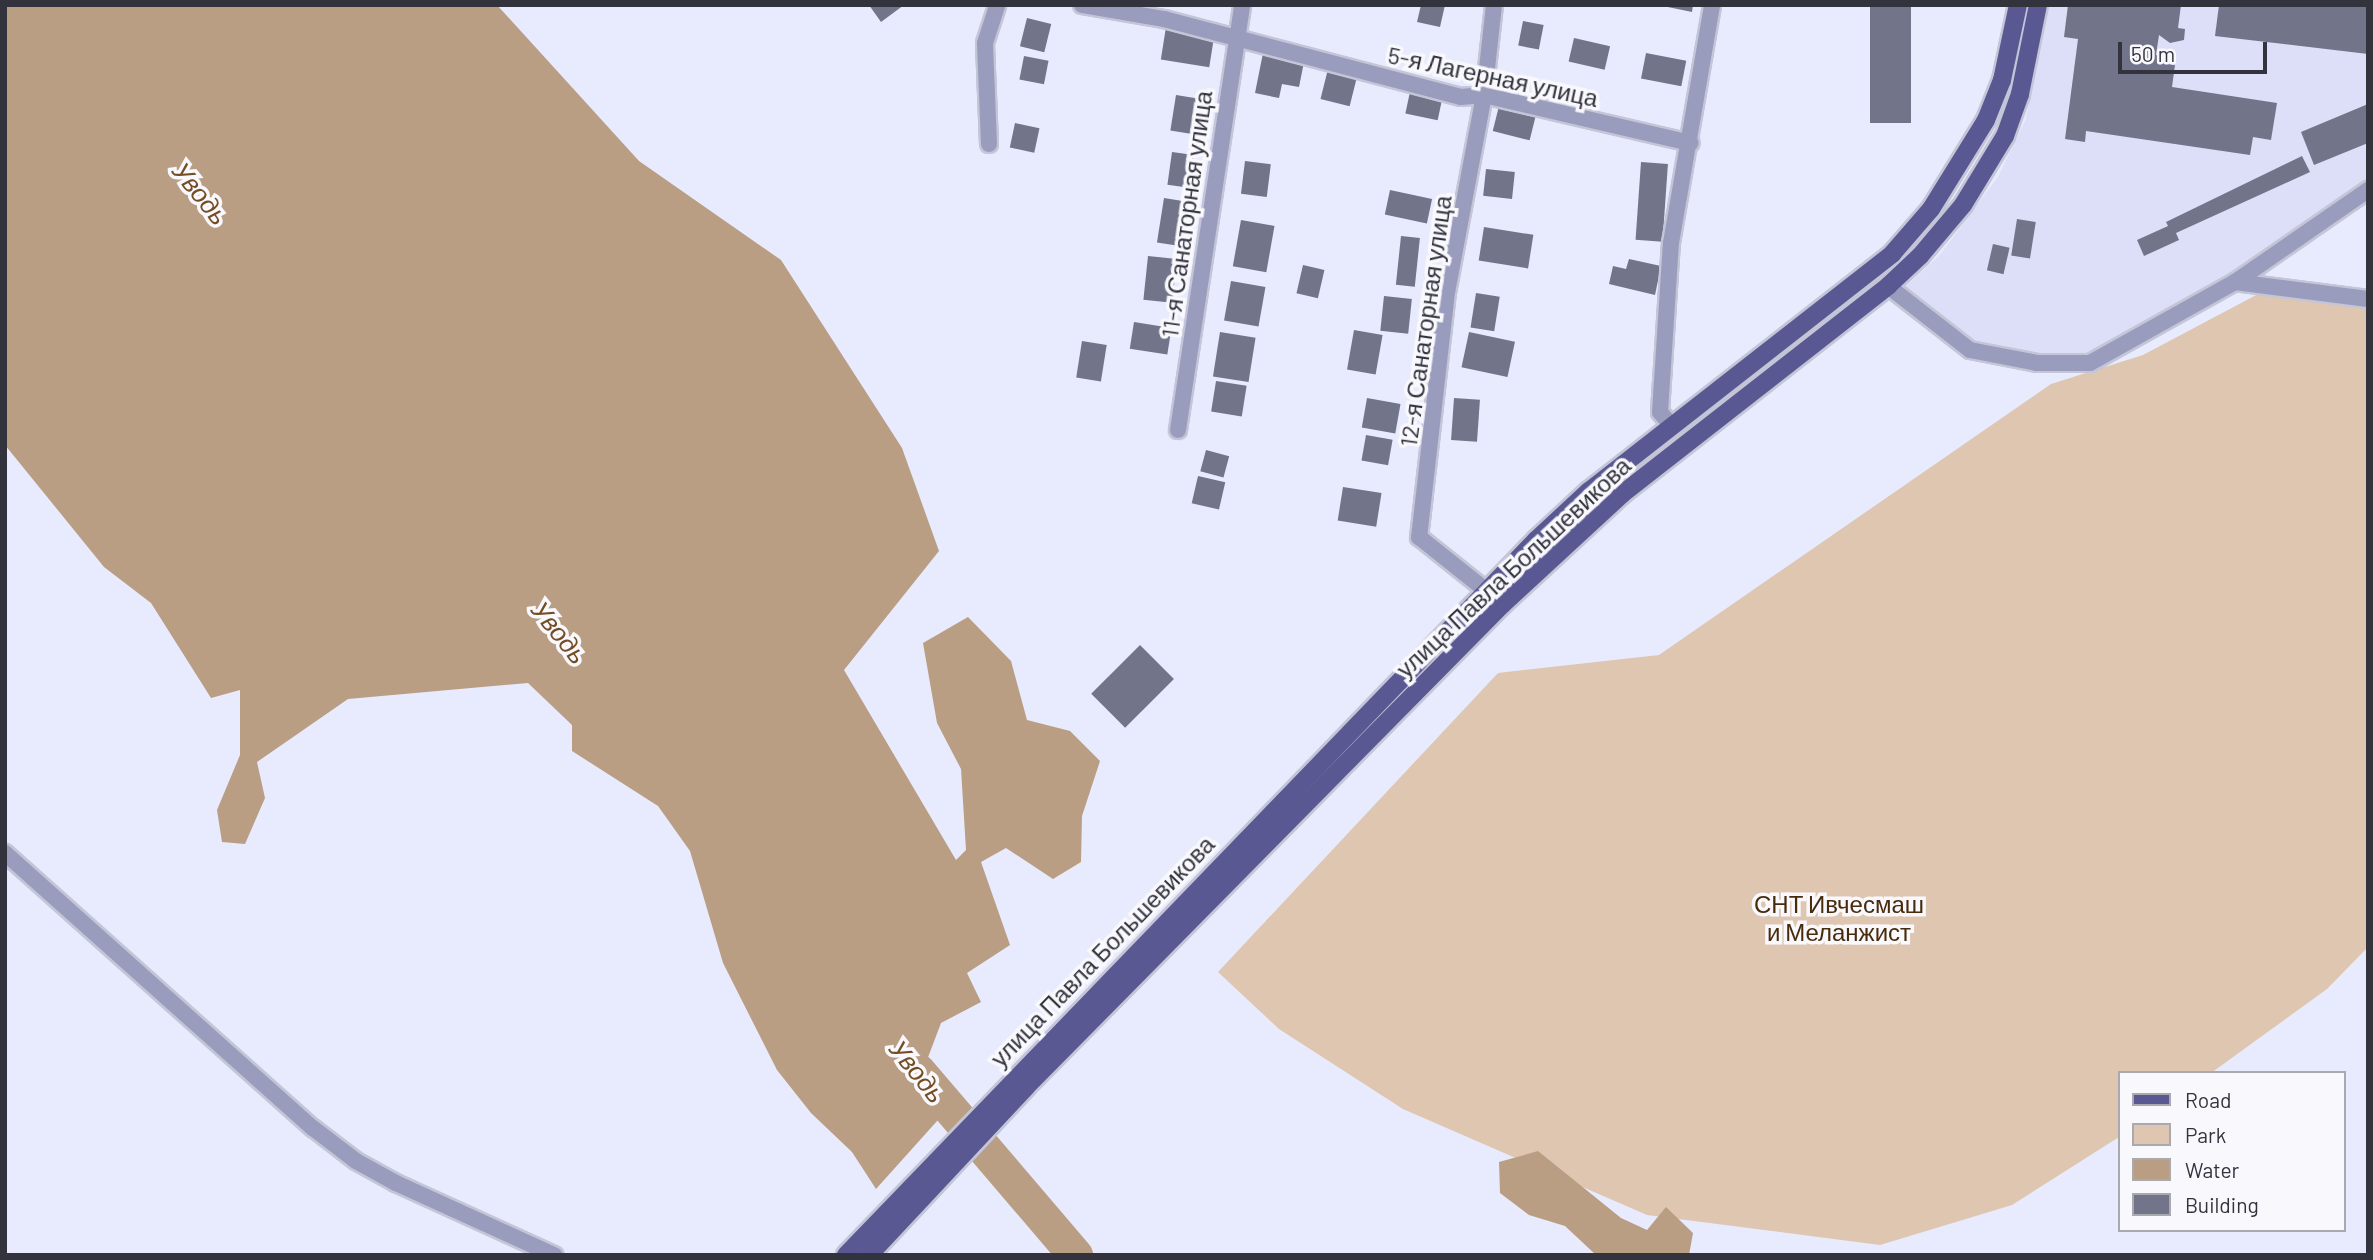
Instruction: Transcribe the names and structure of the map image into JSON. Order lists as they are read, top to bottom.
{
  "streets": {
    "main road": ["улица Павла Большевикова"],
    "street": ["5-я Лагерная улица", "11-я Санаторная улица", "12-я Санаторная улица"]
  },
  "crossings": [
    ["5-я Лагерная улица", "11-я Санаторная улица"],
    ["5-я Лагерная улица", "12-я Санаторная улица"],
    ["12-я Санаторная улица", "улица Павла Большевикова"]
  ],
  "water": ["Уводь"],
  "parks": ["СНТ Ивчесмаш и Меланжист"],
  "legend": [
    "Road",
    "Park",
    "Water",
    "Building"
  ],
  "scale_bar": "50 m"
}
